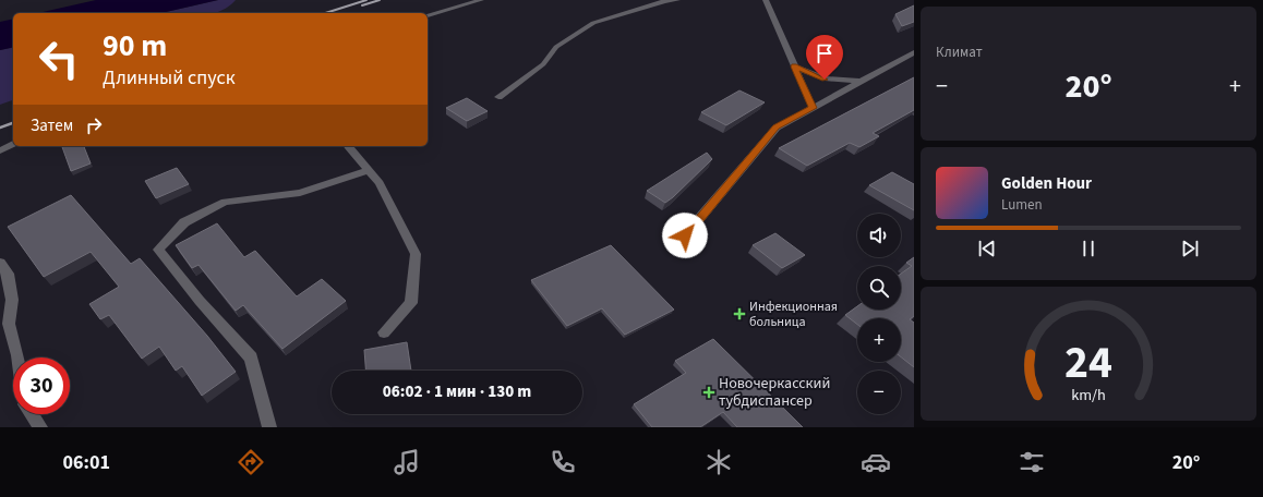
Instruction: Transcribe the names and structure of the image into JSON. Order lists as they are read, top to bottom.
{
  "places": {
    "health": ["Инфекционная больница", "Новочеркасский тубдиспансер"]
  },
  "page": {
    "tile": "Климат",
    "turn": ["90 m", "Длинный спуск"],
    "heat": ["−", "20°", "+"],
    "then": "Затем",
    "song": ["Golden Hour", "Lumen"],
    "map_buttons": ["+", "−"],
    "limit": "30",
    "trip": "06:02 · 1 мин · 130 m",
    "tabs": ["06:01", "20°"],
    "gauge": ["24", "km/h"]
  }
}
